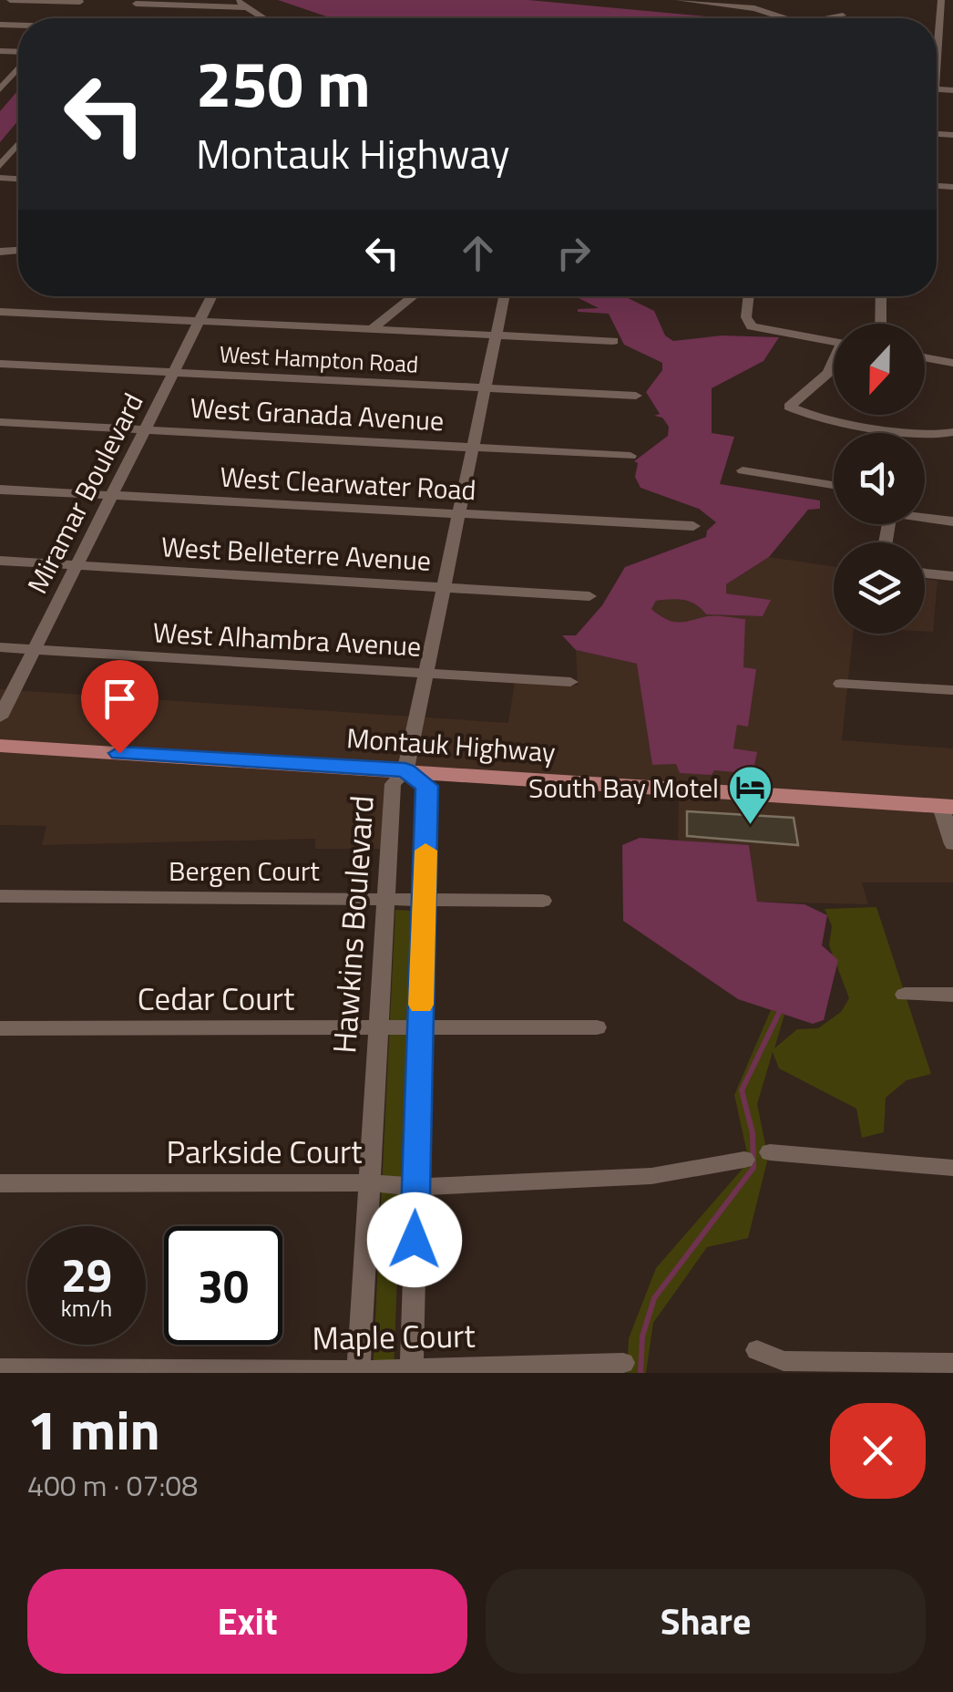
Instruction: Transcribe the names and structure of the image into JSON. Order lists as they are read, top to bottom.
{
  "streets": {
    "main road": ["Montauk Highway"],
    "street": [
      "West Hampton Road",
      "West Granada Avenue",
      "West Clearwater Road",
      "Miramar Boulevard",
      "West Belleterre Avenue",
      "West Alhambra Avenue",
      "Bergen Court",
      "Hawkins Boulevard",
      "Cedar Court",
      "Parkside Court",
      "Maple Court"
    ]
  },
  "crossings": [
    ["West Hampton Road", "Miramar Boulevard"],
    ["West Granada Avenue", "Miramar Boulevard"],
    ["West Clearwater Road", "Miramar Boulevard"],
    ["Miramar Boulevard", "West Belleterre Avenue"],
    ["Miramar Boulevard", "West Alhambra Avenue"],
    ["Montauk Highway", "Hawkins Boulevard"],
    ["Bergen Court", "Hawkins Boulevard"],
    ["Hawkins Boulevard", "Cedar Court"],
    ["Hawkins Boulevard", "Parkside Court"],
    ["Hawkins Boulevard", "Maple Court"]
  ],
  "places": {
    "hotel": ["South Bay Motel"]
  },
  "north": "bottom",
  "page": {
    "turn": ["250 m", "Montauk Highway"],
    "speed": "29 km/h",
    "limit": "30",
    "heading": ["1 min", "400 m · 07:08"],
    "buttons": ["Exit", "Share"]
  }
}
